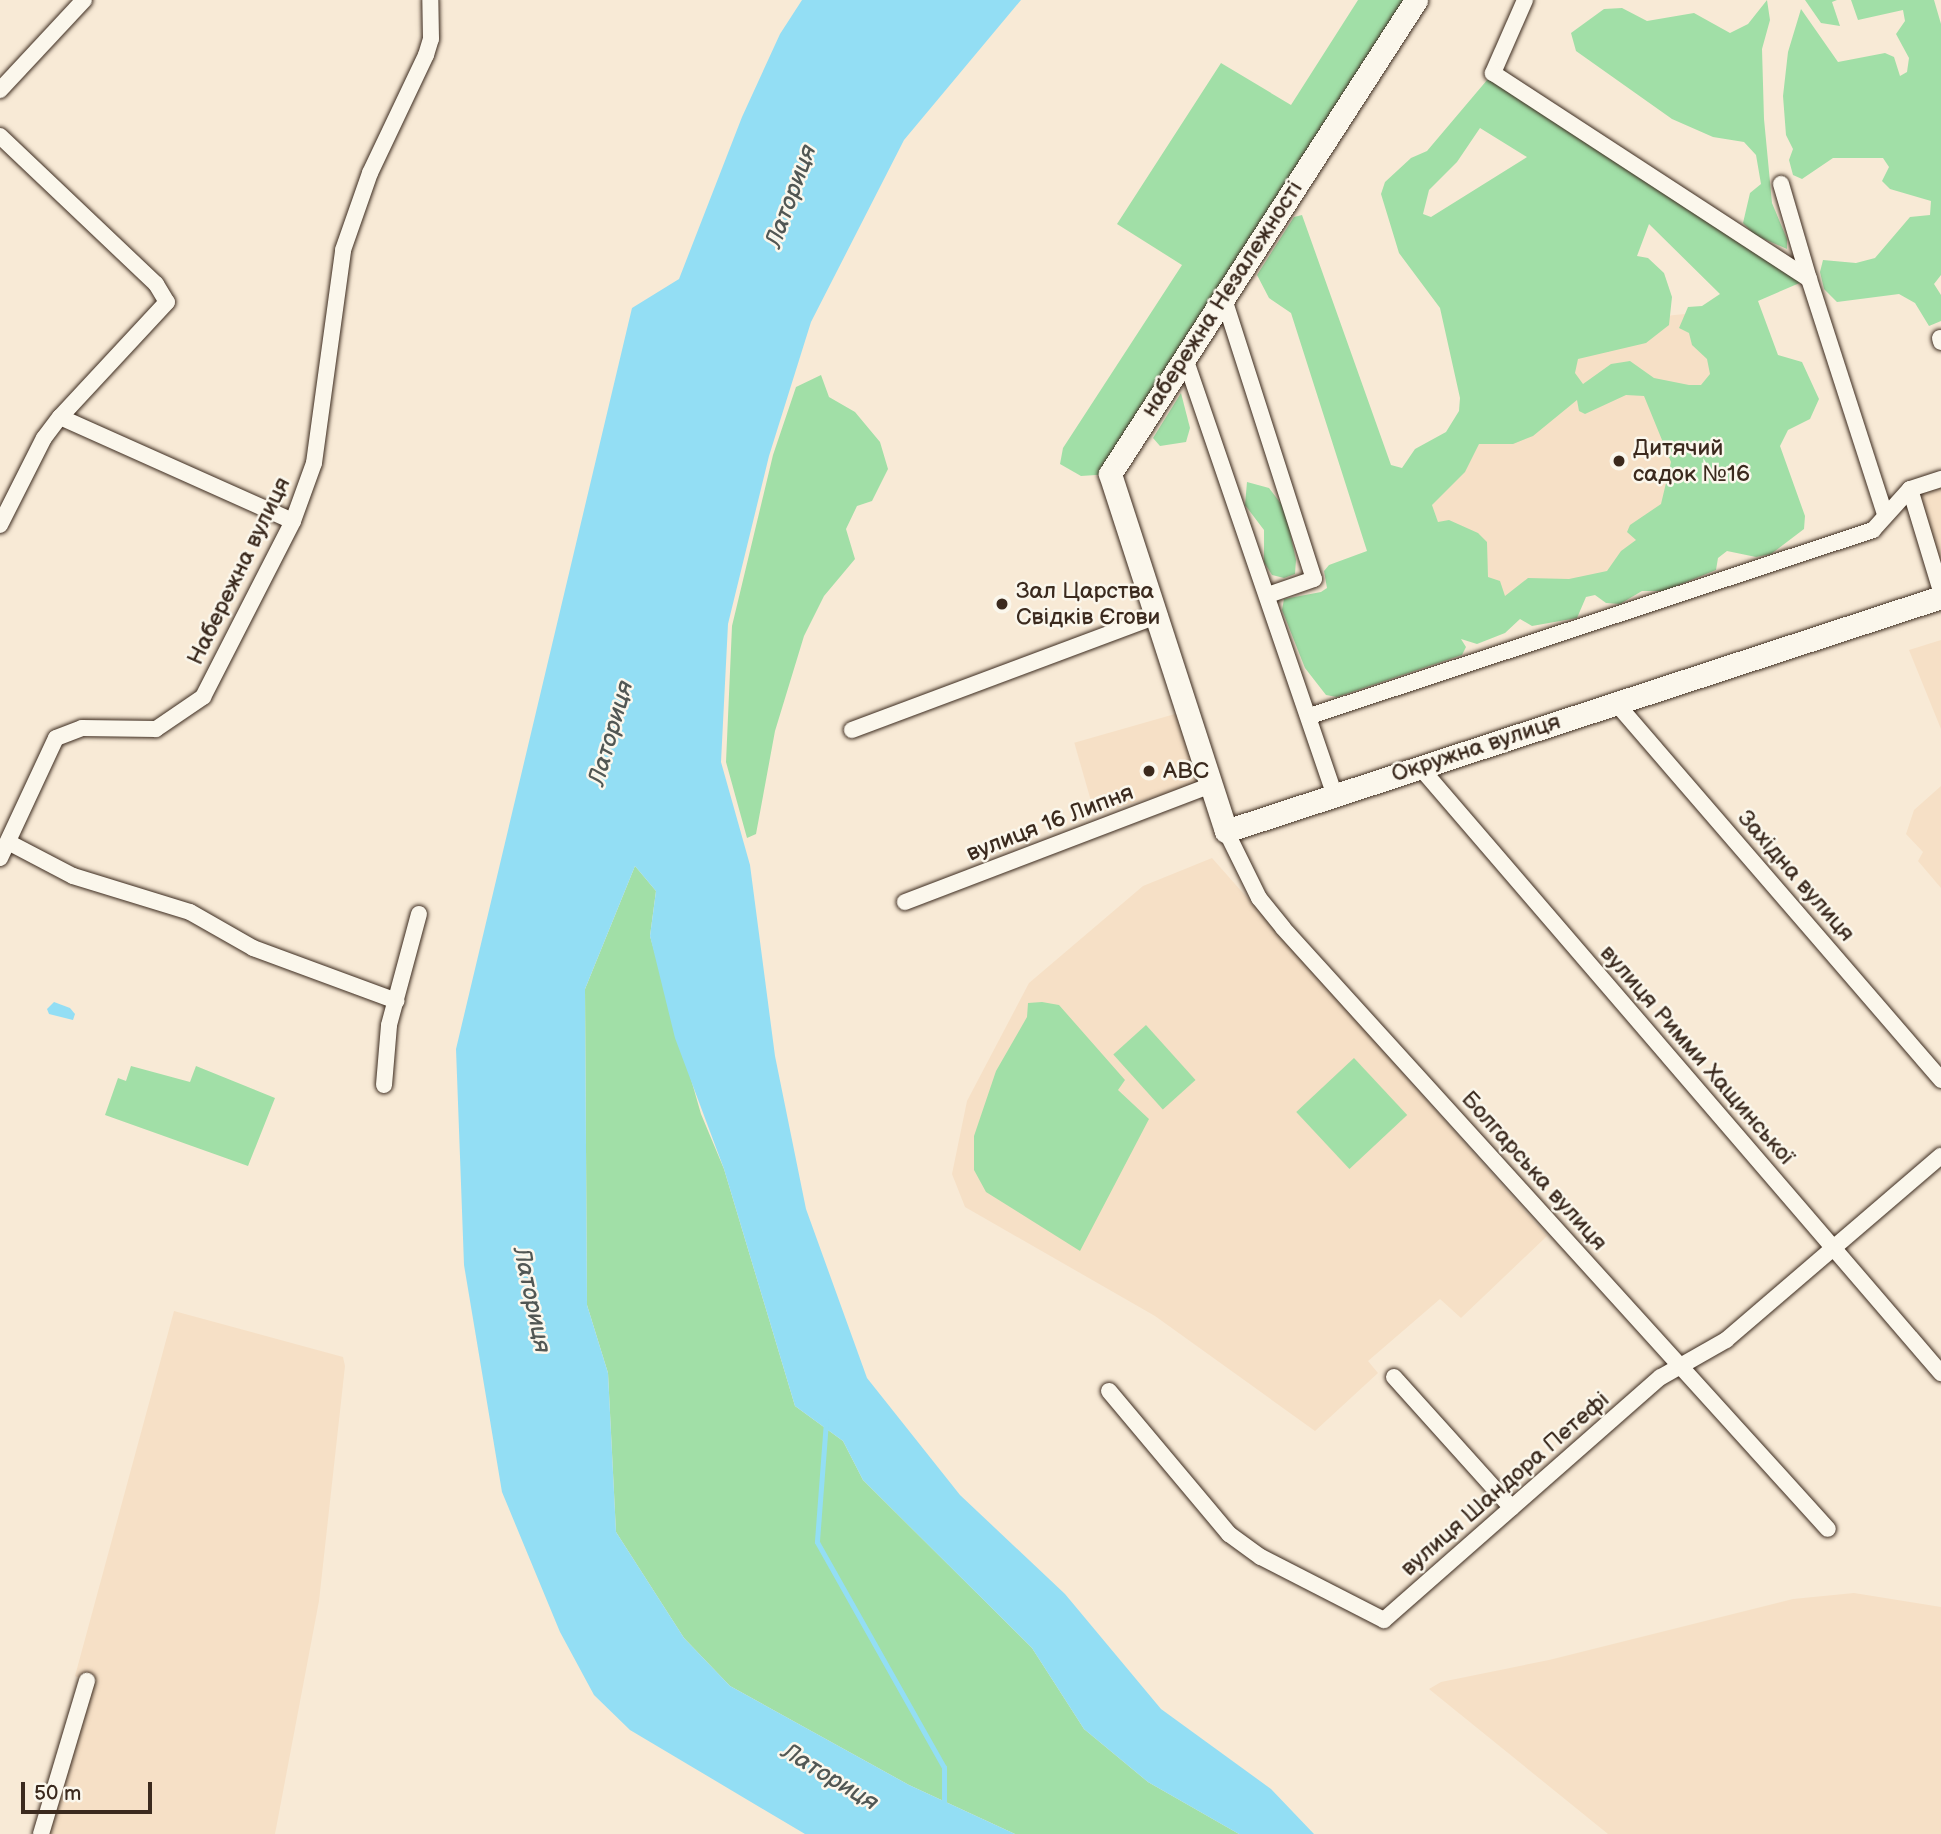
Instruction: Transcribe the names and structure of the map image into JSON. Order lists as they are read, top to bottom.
{
  "streets": {
    "street": [
      "набережна Незалежності",
      "Набережна вулиця",
      "Окружна вулиця",
      "вулиця 16 Липня",
      "Західна вулиця",
      "вулиця Римми Хащинської",
      "Болгарська вулиця",
      "вулиця Шандора Петефі"
    ]
  },
  "crossings": [
    ["Окружна вулиця", "Західна вулиця"],
    ["Окружна вулиця", "вулиця Римми Хащинської"],
    ["Окружна вулиця", "Болгарська вулиця"],
    ["вулиця Римми Хащинської", "вулиця Шандора Петефі"],
    ["Болгарська вулиця", "вулиця Шандора Петефі"]
  ],
  "water": ["Латориця"],
  "places": ["Дитячий садок №16", "Зал Царства Свідків Єгови", "ABC"],
  "scale_bar": "50 m"
}
